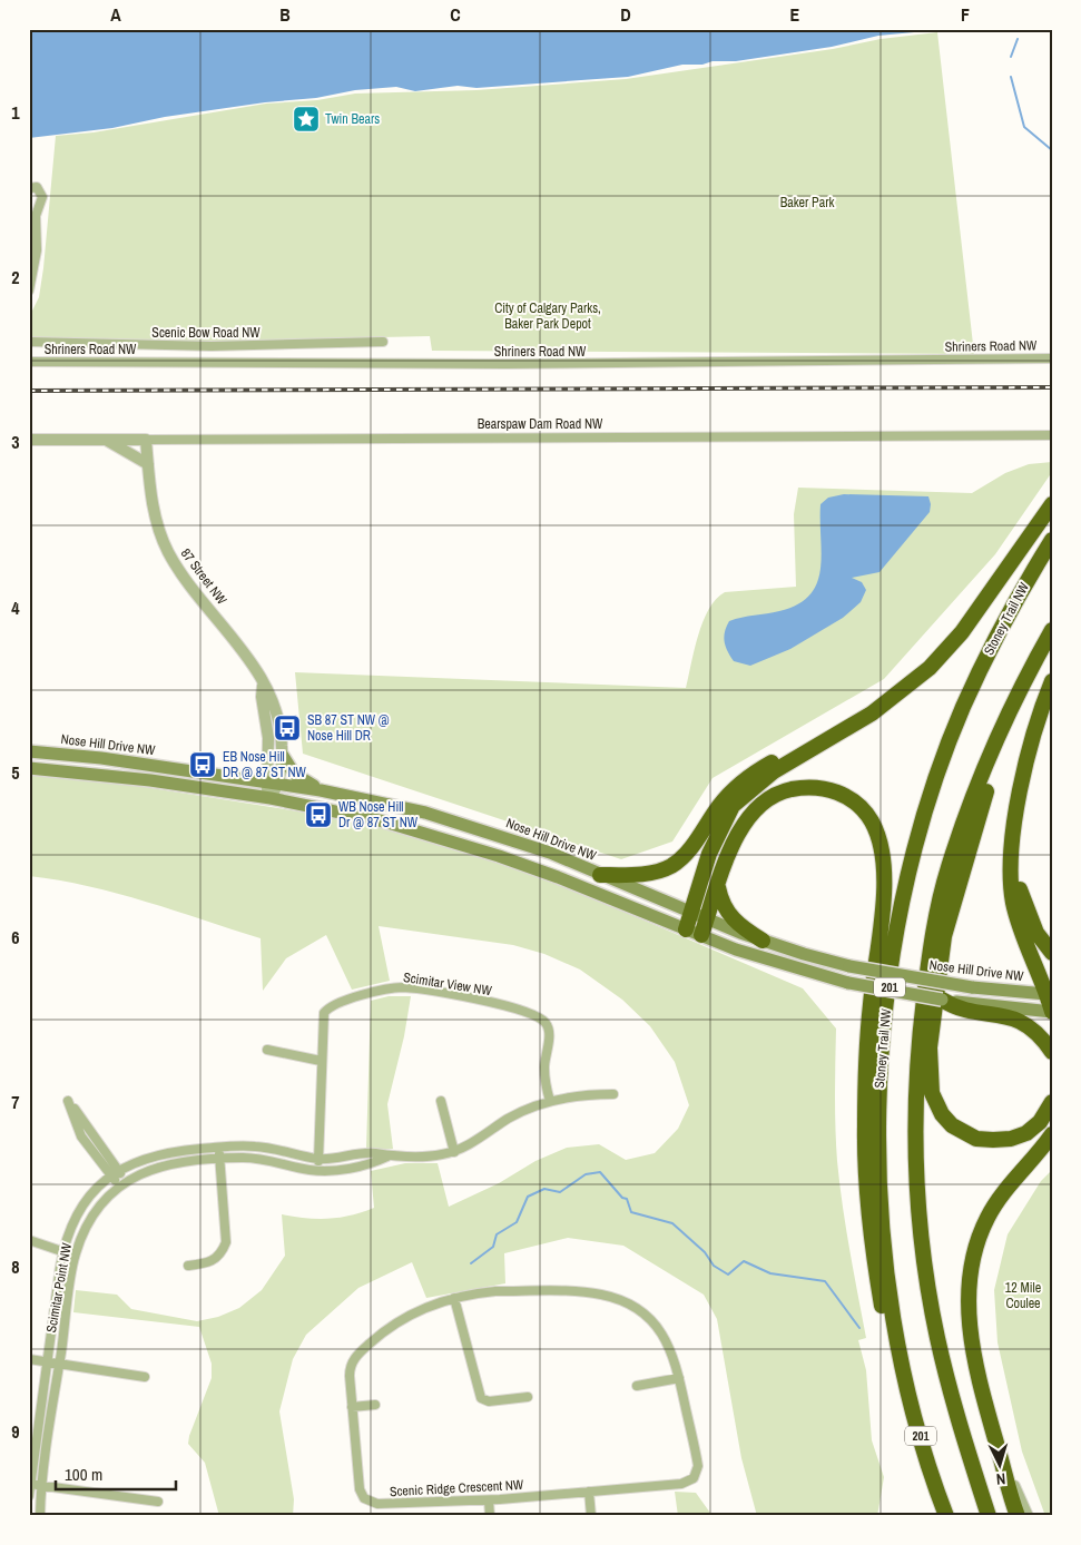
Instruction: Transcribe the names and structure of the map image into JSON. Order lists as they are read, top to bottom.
{
  "streets": {
    "highway": ["Stoney Trail NW", "201"],
    "main road": ["Nose Hill Drive NW"],
    "street": [
      "Scenic Bow Road NW",
      "Shriners Road NW",
      "Bearspaw Dam Road NW",
      "87 Street NW",
      "Scimitar View NW",
      "Scimitar Point NW",
      "Scenic Ridge Crescent NW"
    ]
  },
  "crossings": [
    ["Bearspaw Dam Road NW", "87 Street NW"],
    ["87 Street NW", "Nose Hill Drive NW"],
    ["Scimitar View NW", "Scimitar Point NW"]
  ],
  "parks": ["Baker Park", "City of Calgary Parks, Baker Park Depot", "12 Mile Coulee"],
  "places": {
    "place": ["Twin Bears"],
    "bus stop": ["SB 87 ST NW @ Nose Hill DR", "EB Nose Hill DR @ 87 ST NW", "WB Nose Hill Dr @ 87 ST NW"]
  },
  "scale_bar": "100 m",
  "north": "bottom",
  "grid": {
    "columns": [
      "A",
      "B",
      "C",
      "D",
      "E",
      "F"
    ],
    "rows": [
      "1",
      "2",
      "3",
      "4",
      "5",
      "6",
      "7",
      "8",
      "9"
    ]
  }
}
